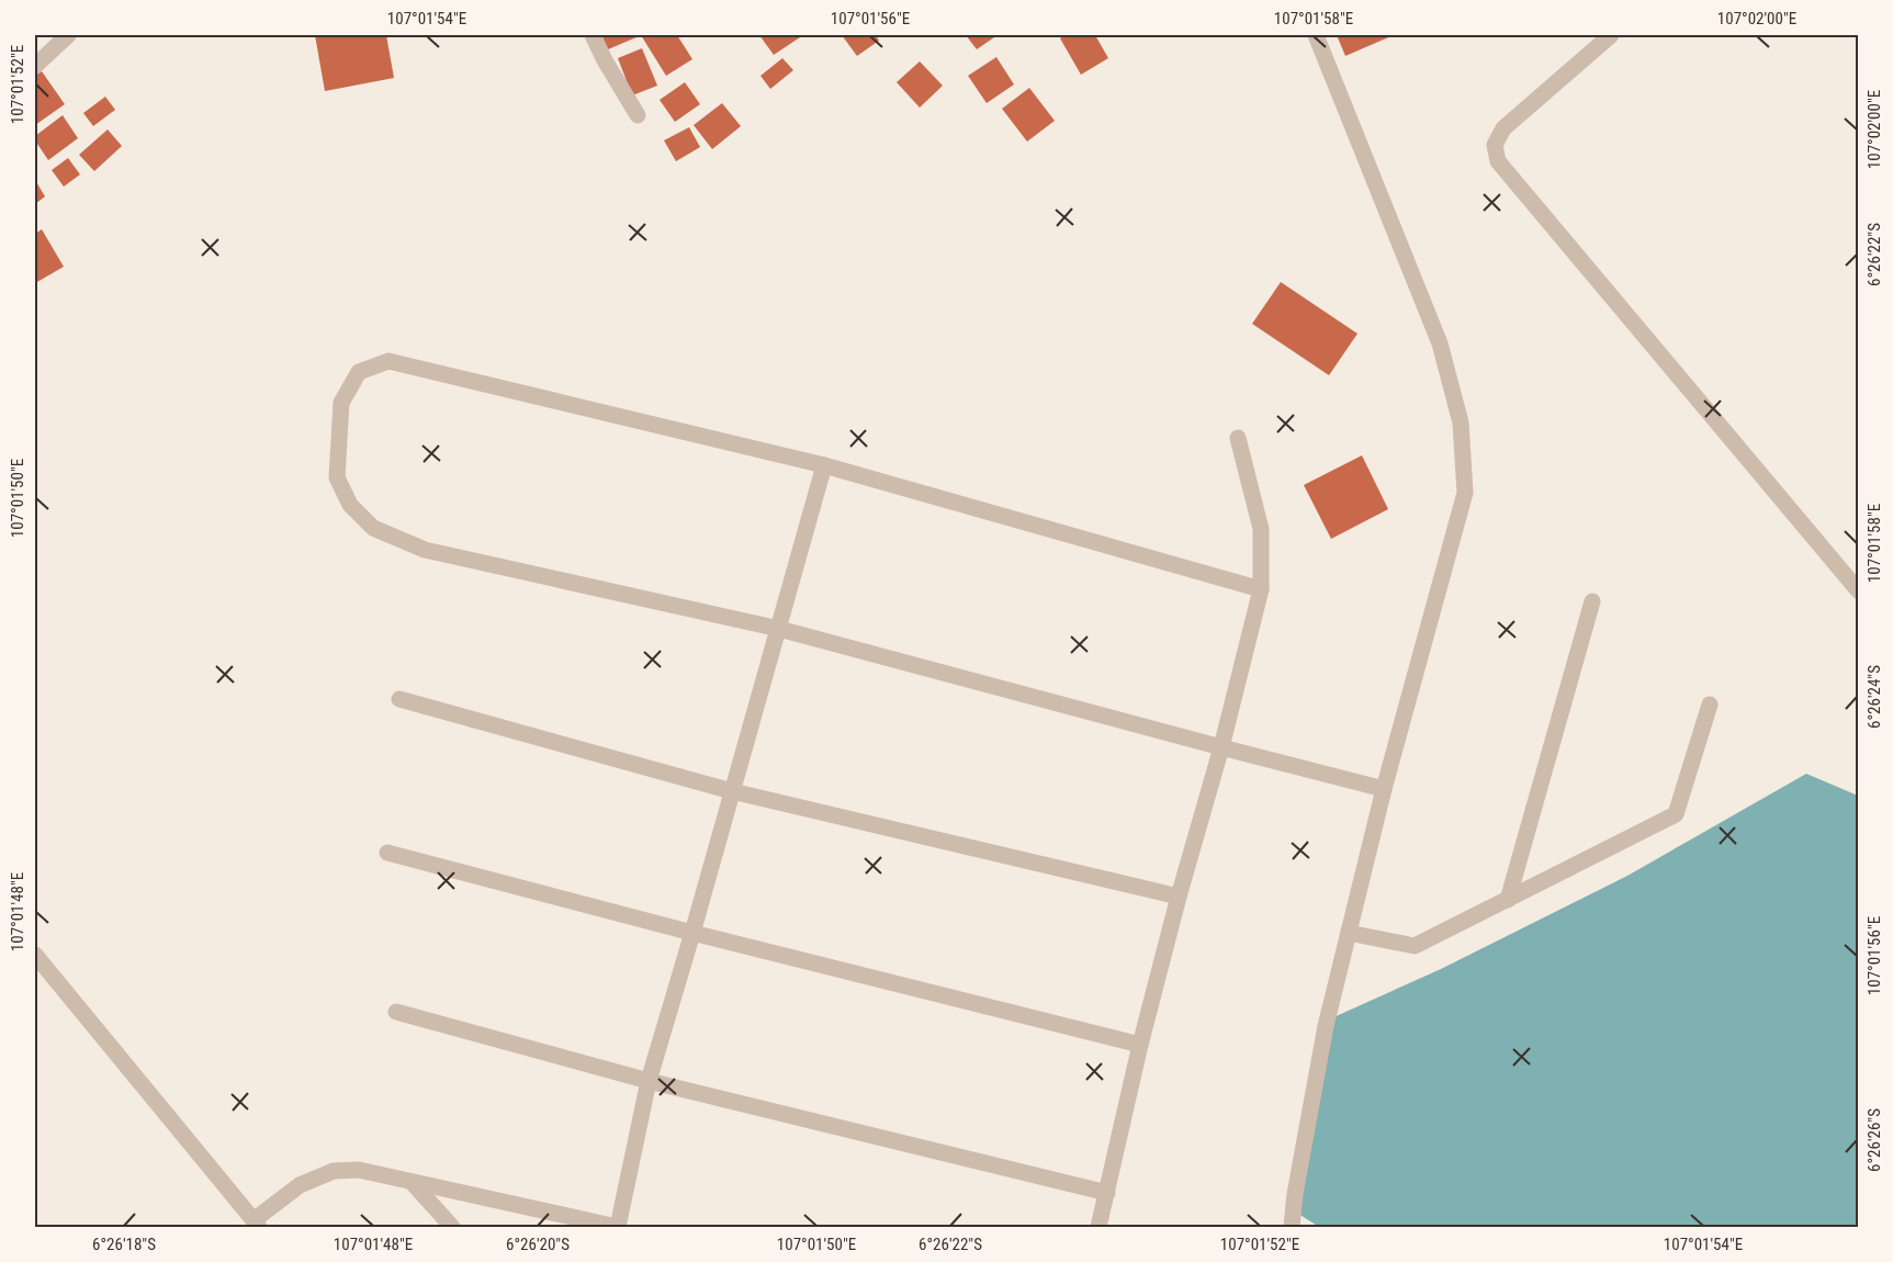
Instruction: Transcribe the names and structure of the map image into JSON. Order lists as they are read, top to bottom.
{
  "coordinates": [
    "107°01'54\"E",
    "107°01'56\"E",
    "107°01'58\"E",
    "107°02'00\"E",
    "107°01'52\"E",
    "6°26'22\"S",
    "107°01'50\"E",
    "6°26'24\"S",
    "107°01'48\"E",
    "6°26'26\"S",
    "6°26'18\"S",
    "6°26'20\"S"
  ]
}
